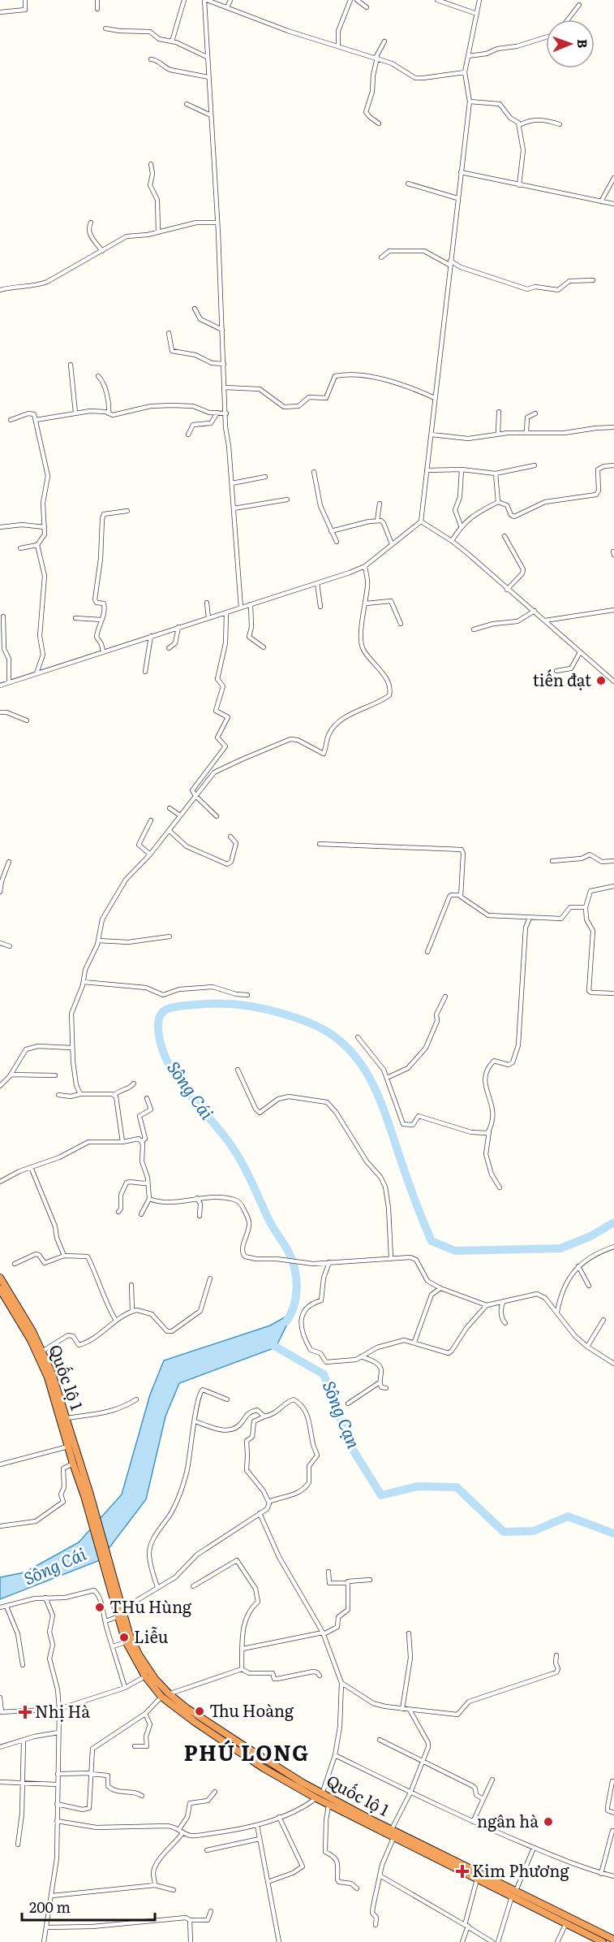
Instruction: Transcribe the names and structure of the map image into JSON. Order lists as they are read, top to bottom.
{
  "streets": {
    "highway": ["Quốc lộ 1"]
  },
  "districts": ["PHÚ LONG"],
  "water": ["Sông Cái", "Sông Cạn"],
  "places": {
    "other": [
      "tiến đạt",
      "THu Hùng",
      "Liễu",
      "Thu Hoàng",
      "ngân hà"
    ],
    "health": ["Nhị Hà", "Kim Phương"]
  },
  "scale_bar": "200 m",
  "north": "right"
}
